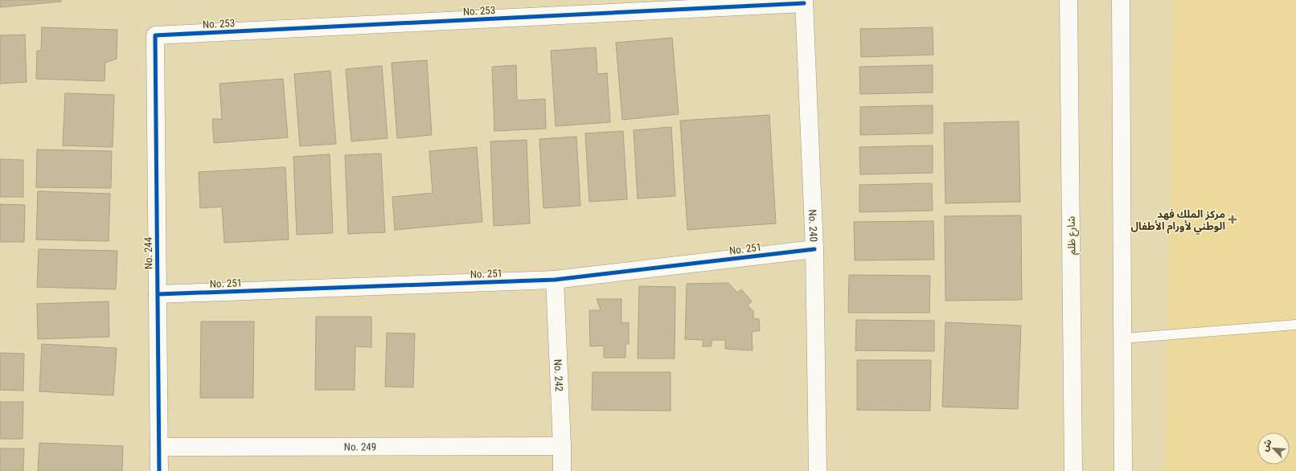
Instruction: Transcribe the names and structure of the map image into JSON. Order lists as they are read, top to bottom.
{
  "streets": {
    "street": [
      "No. 253",
      "No. 240",
      "شارع ظلم",
      "No. 251",
      "No. 244",
      "No. 242",
      "No. 249"
    ]
  },
  "crossings": [
    ["No. 253", "No. 240"],
    ["No. 253", "No. 244"],
    ["No. 240", "No. 251"],
    ["No. 251", "No. 244"],
    ["No. 251", "No. 242"],
    ["No. 244", "No. 249"],
    ["No. 242", "No. 249"]
  ],
  "places": {
    "health": ["مركز الملك فهد الوطني لأورام الأطفال"]
  },
  "north": "top left"
}
